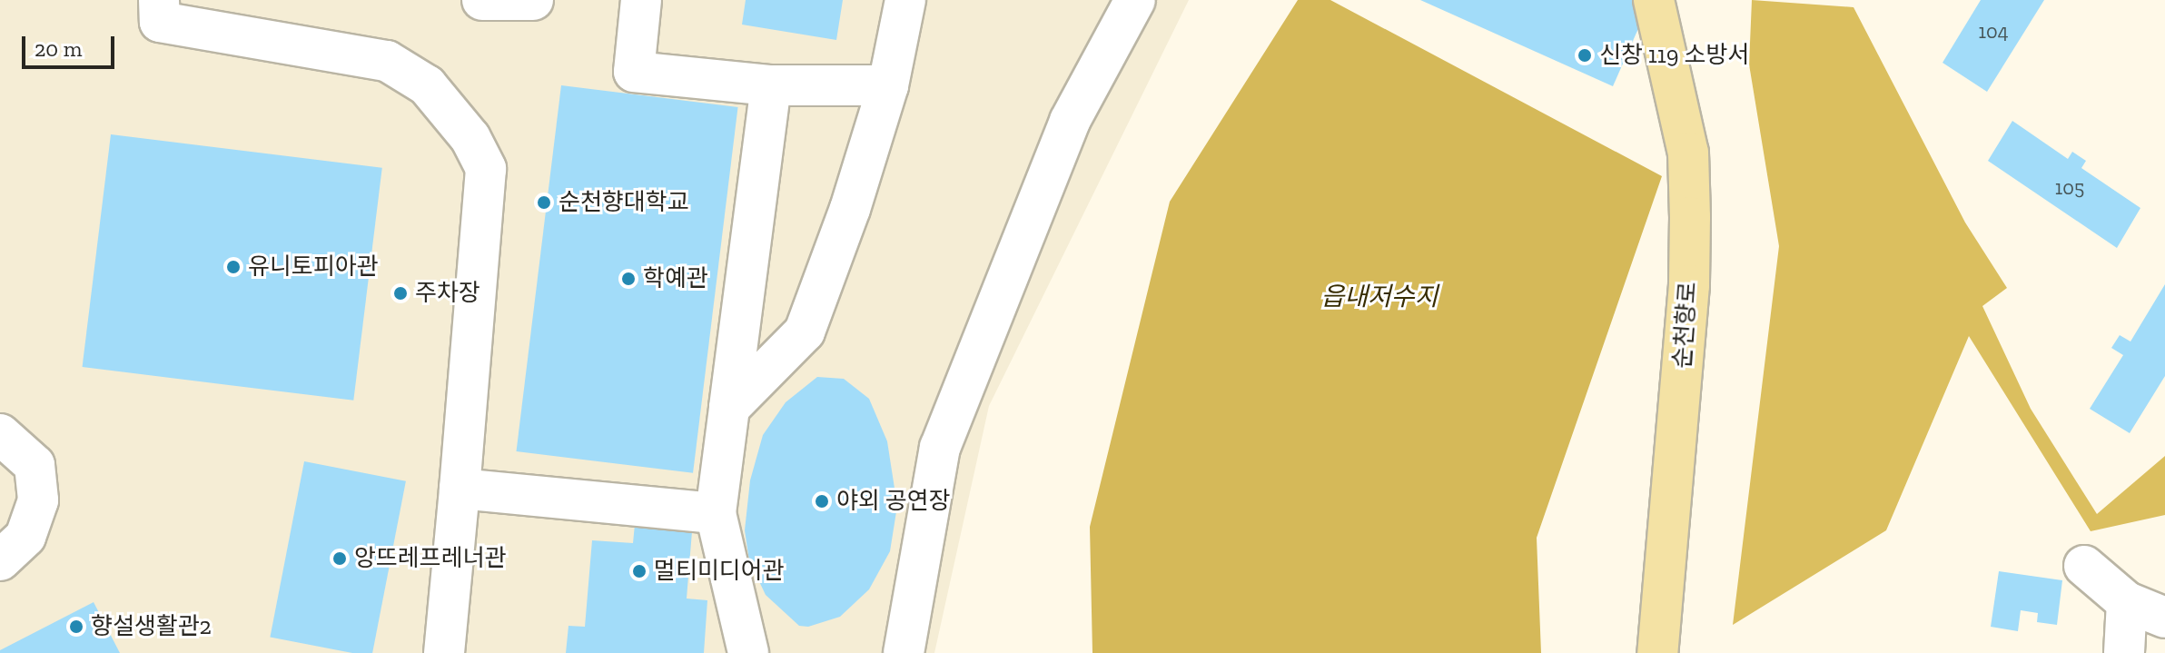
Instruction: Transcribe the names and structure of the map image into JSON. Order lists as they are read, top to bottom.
{
  "streets": {
    "main road": ["순천향로"]
  },
  "water": ["읍내저수지"],
  "places": [
    "신창 119 소방서",
    "순천향대학교",
    "유니토피아관",
    "학예관",
    "주차장",
    "야외 공연장",
    "앙뜨레프레너관",
    "멀티미디어관",
    "향설생활관2"
  ],
  "house_numbers": ["104", "105"],
  "scale_bar": "20 m"
}
